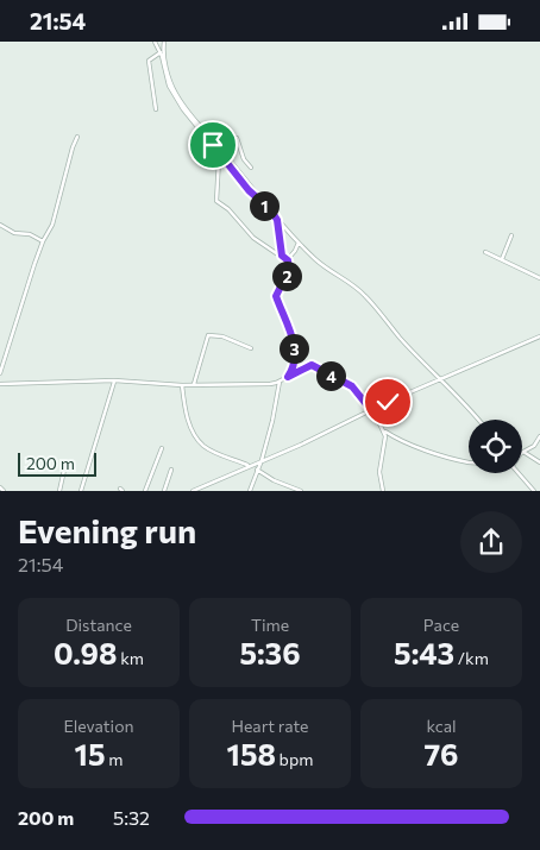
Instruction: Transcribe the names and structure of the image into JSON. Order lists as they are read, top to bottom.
{
  "scale_bar": "200 m",
  "page": {
    "status": "21:54",
    "pins": [
      "1",
      "2",
      "3",
      "4"
    ],
    "scale": "200 m",
    "heading": ["Evening run", "21:54"],
    "stats": [
      ["Distance", "0.98 km"],
      ["Time", "5:36"],
      ["Pace", "5:43 /km"],
      ["Elevation", "15 m"],
      ["Heart rate", "158 bpm"],
      ["kcal", "76"]
    ],
    "list": [
      {
        "name": "200 m",
        "note": "5:32"
      }
    ]
  }
}
